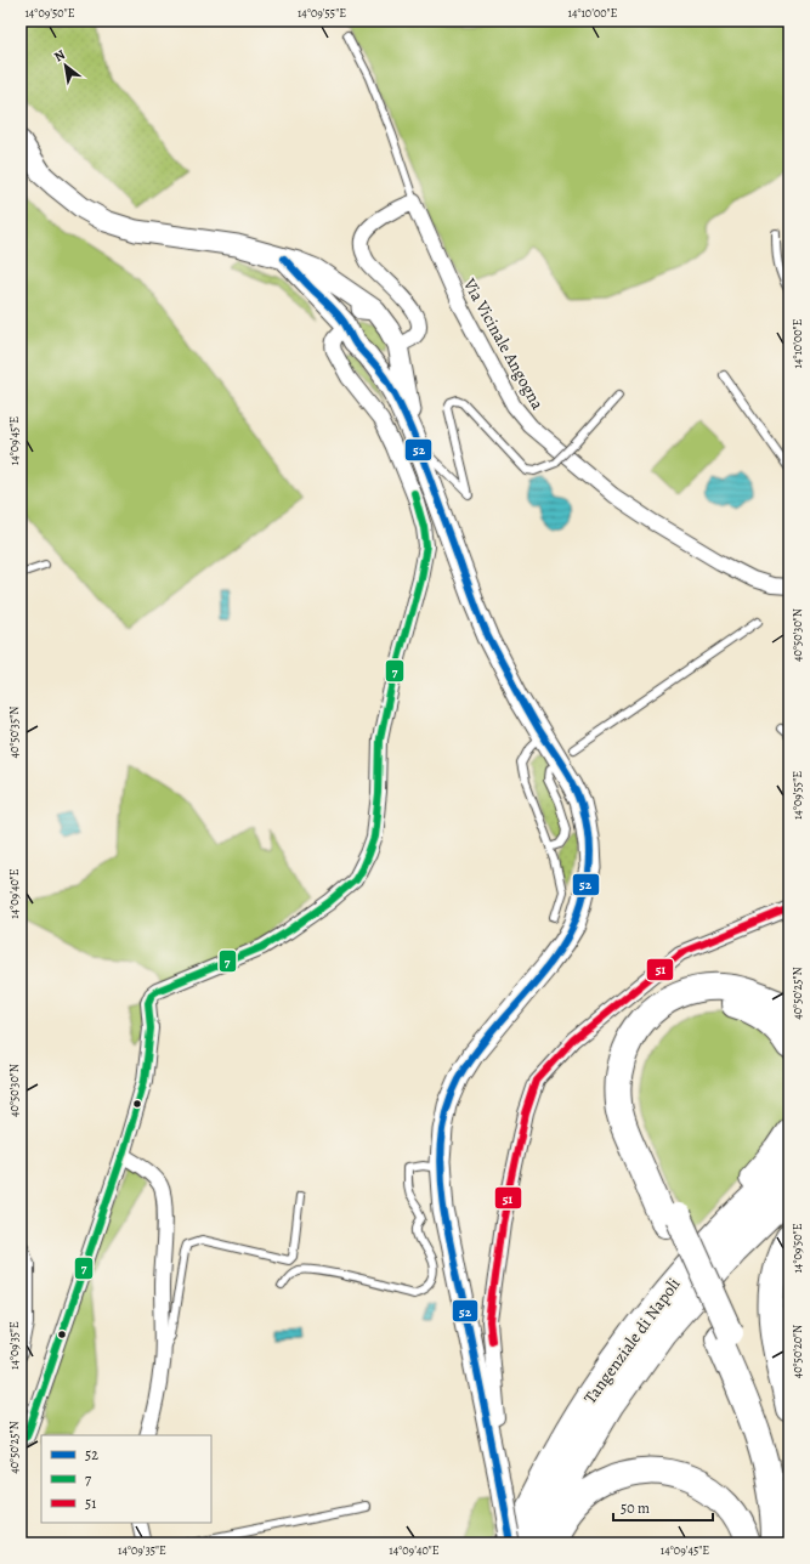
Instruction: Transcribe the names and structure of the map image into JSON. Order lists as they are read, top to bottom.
{
  "streets": {
    "highway": ["Tangenziale di Napoli"],
    "street": ["Via Vicinale Angogna"]
  },
  "lines": ["transit line 52", "transit line 7", "transit line 51"],
  "legend": ["52", "7", "51"],
  "scale_bar": "50 m",
  "north": "top left",
  "coordinates": [
    "14°09'50\"E",
    "14°09'55\"E",
    "14°10'00\"E",
    "14°09'45\"E",
    "40°50'30\"N",
    "40°50'35\"N",
    "14°09'40\"E",
    "40°50'25\"N",
    "14°09'35\"E",
    "40°50'20\"N"
  ]
}
